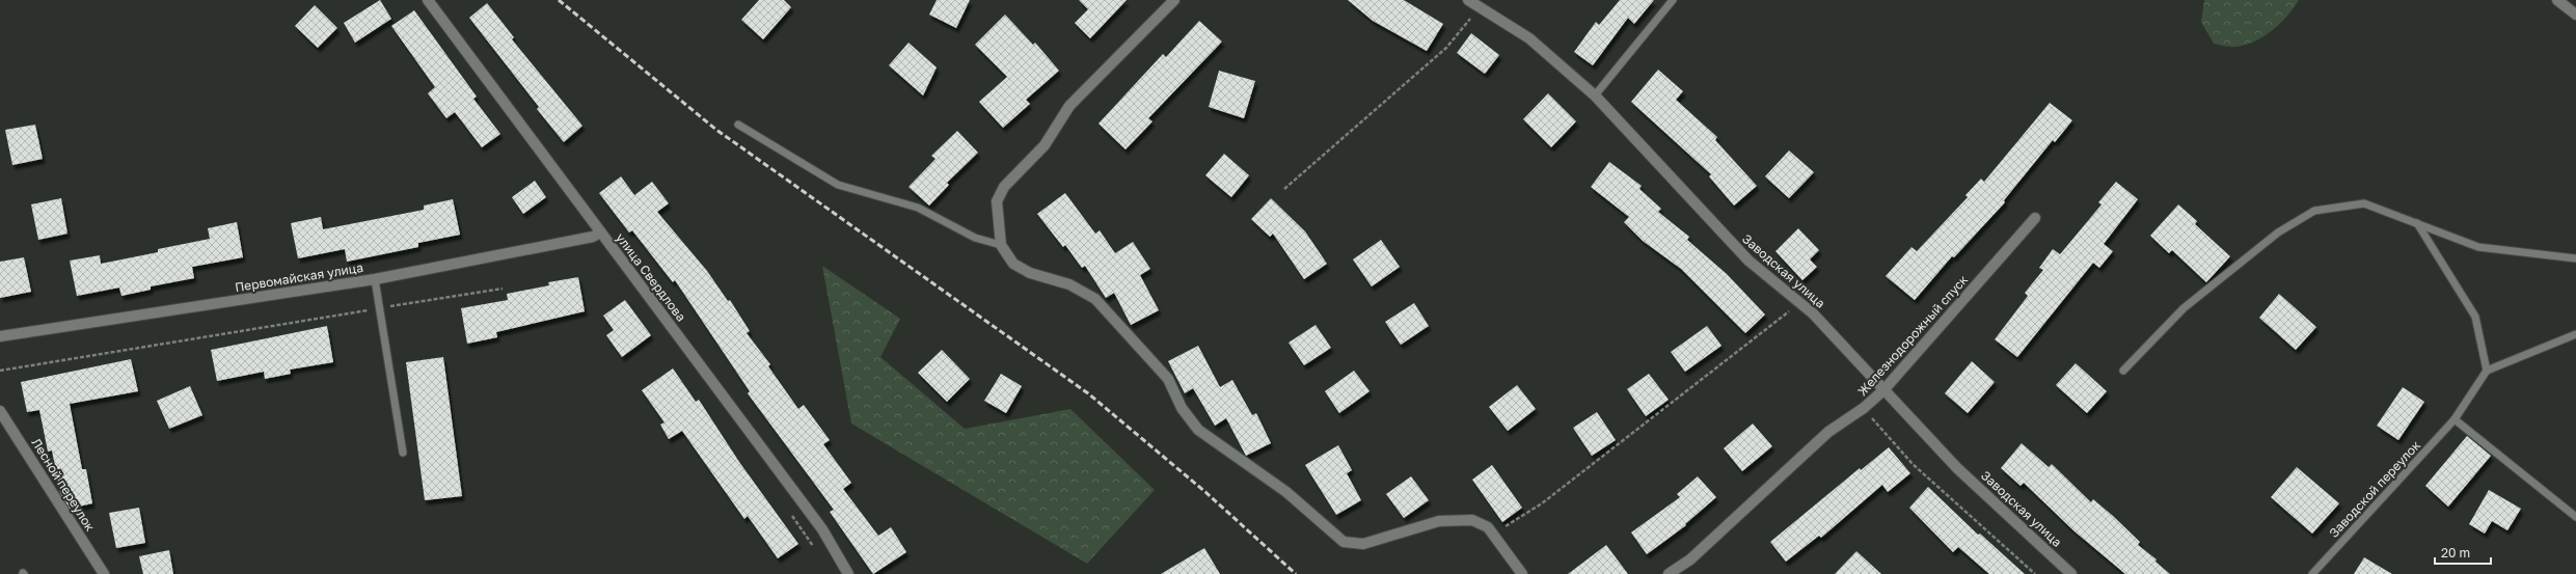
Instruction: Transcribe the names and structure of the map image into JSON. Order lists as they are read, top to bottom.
{
  "streets": {
    "street": [
      "Заводская улица",
      "Первомайская улица",
      "улица Свердлова",
      "Железнодорожный спуск",
      "Лесной переулок"
    ],
    "lane": ["Заводской переулок"]
  },
  "crossings": [
    ["Заводская улица", "Железнодорожный спуск"],
    ["Первомайская улица", "улица Свердлова"]
  ],
  "scale_bar": "20 m"
}
